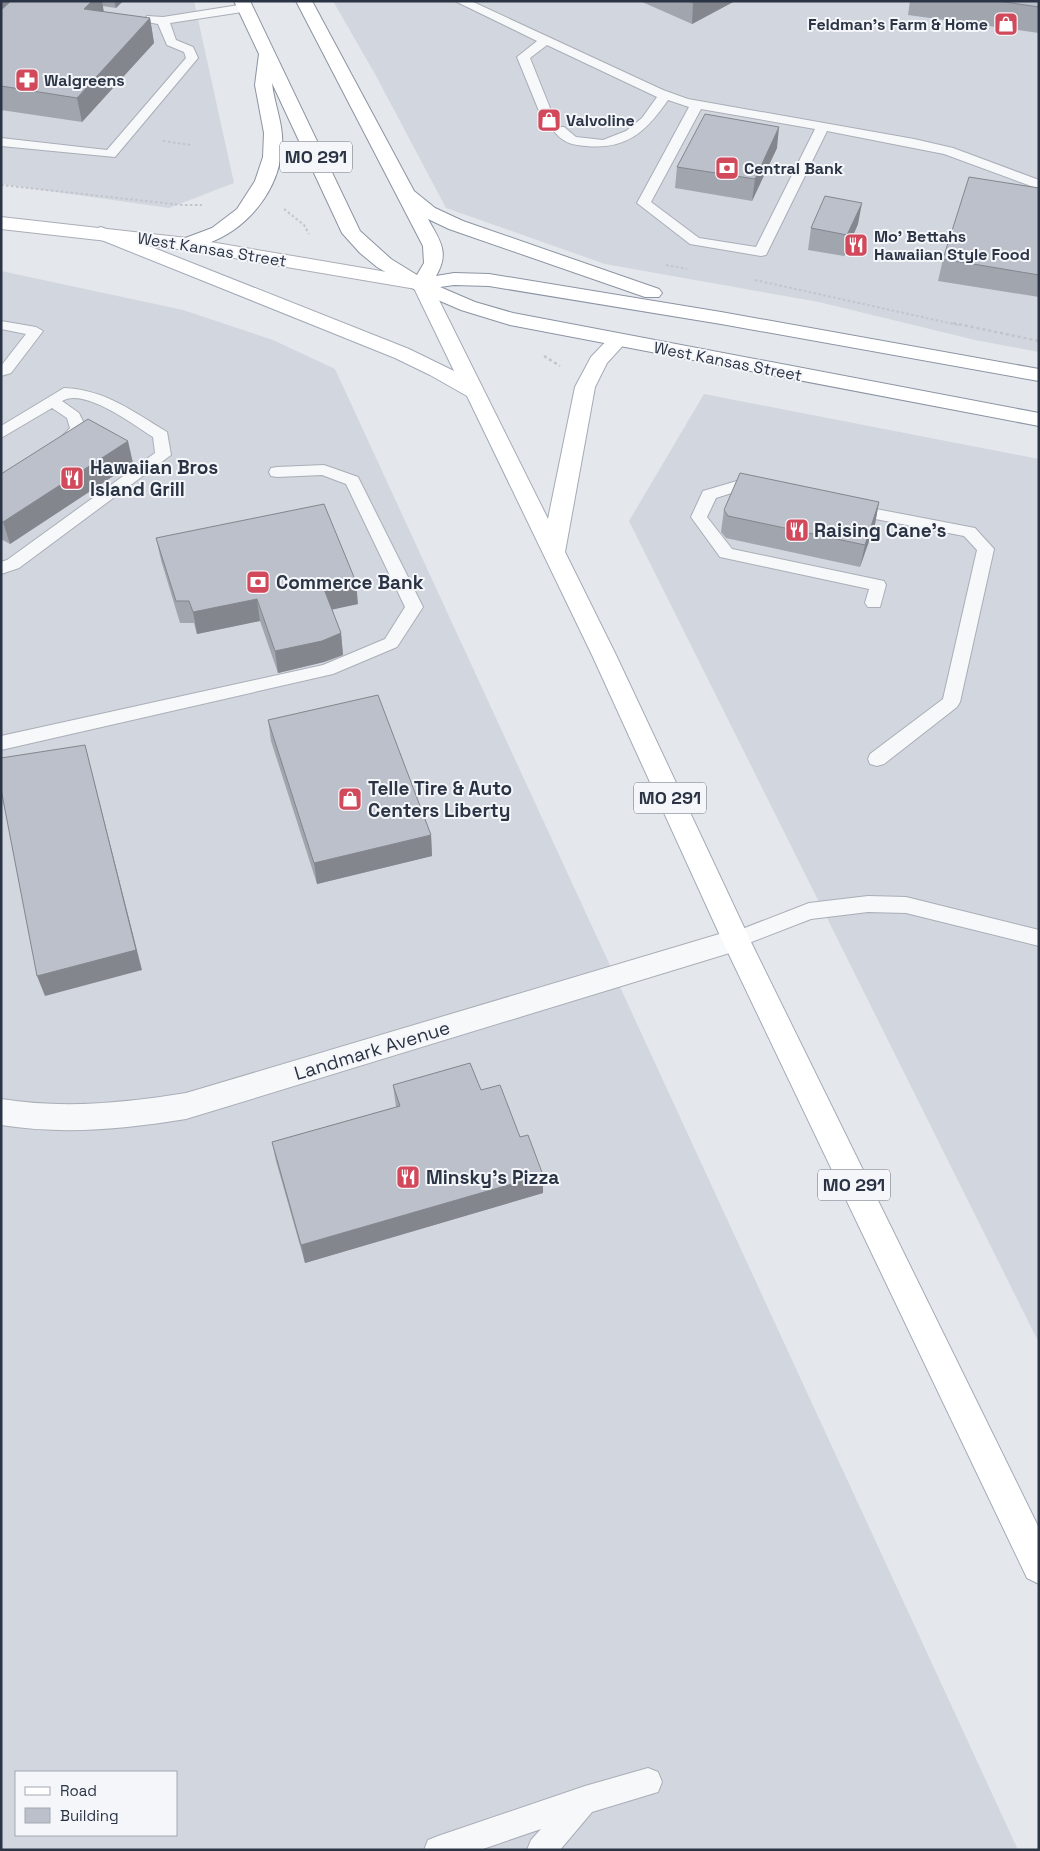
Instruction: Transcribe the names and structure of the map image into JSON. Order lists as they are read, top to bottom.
{
  "streets": {
    "main road": ["MO 291", "West Kansas Street"],
    "street": ["Landmark Avenue"]
  },
  "crossings": [
    ["MO 291", "West Kansas Street"],
    ["MO 291", "Landmark Avenue"]
  ],
  "places": {
    "shop": ["Feldman's Farm & Home", "Valvoline", "Telle Tire & Auto Centers Liberty"],
    "pharmacy": ["Walgreens"],
    "bank": ["Central Bank", "Commerce Bank"],
    "restaurant": [
      "Mo' Bettahs Hawaiian Style Food",
      "Hawaiian Bros Island Grill",
      "Raising Cane's",
      "Minsky's Pizza"
    ]
  },
  "legend": ["Road", "Building"]
}
